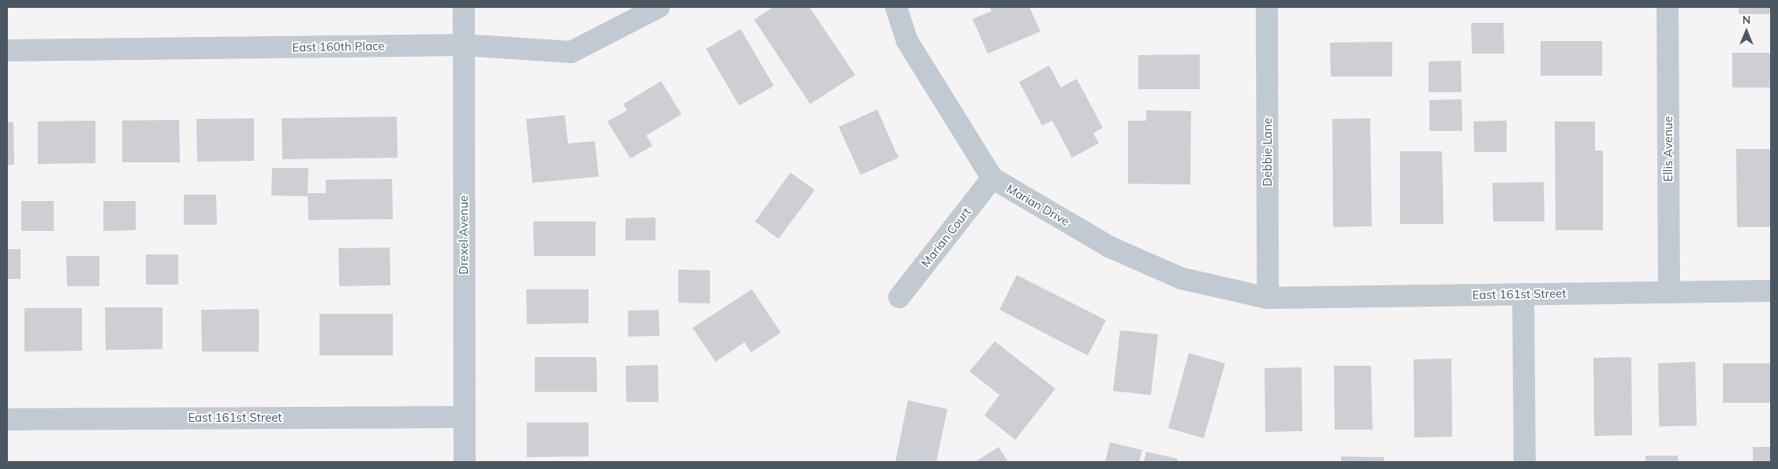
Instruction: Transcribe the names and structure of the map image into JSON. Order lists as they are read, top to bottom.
{
  "streets": {
    "street": [
      "East 160th Place",
      "Ellis Avenue",
      "Debbie Lane",
      "Marian Drive",
      "Drexel Avenue",
      "Marian Court",
      "East 161st Street"
    ]
  },
  "crossings": [
    ["East 160th Place", "Drexel Avenue"],
    ["Ellis Avenue", "East 161st Street"],
    ["Debbie Lane", "Marian Drive"],
    ["Debbie Lane", "East 161st Street"],
    ["Marian Drive", "Marian Court"],
    ["Marian Drive", "East 161st Street"],
    ["Drexel Avenue", "East 161st Street"]
  ],
  "north": "top"
}
